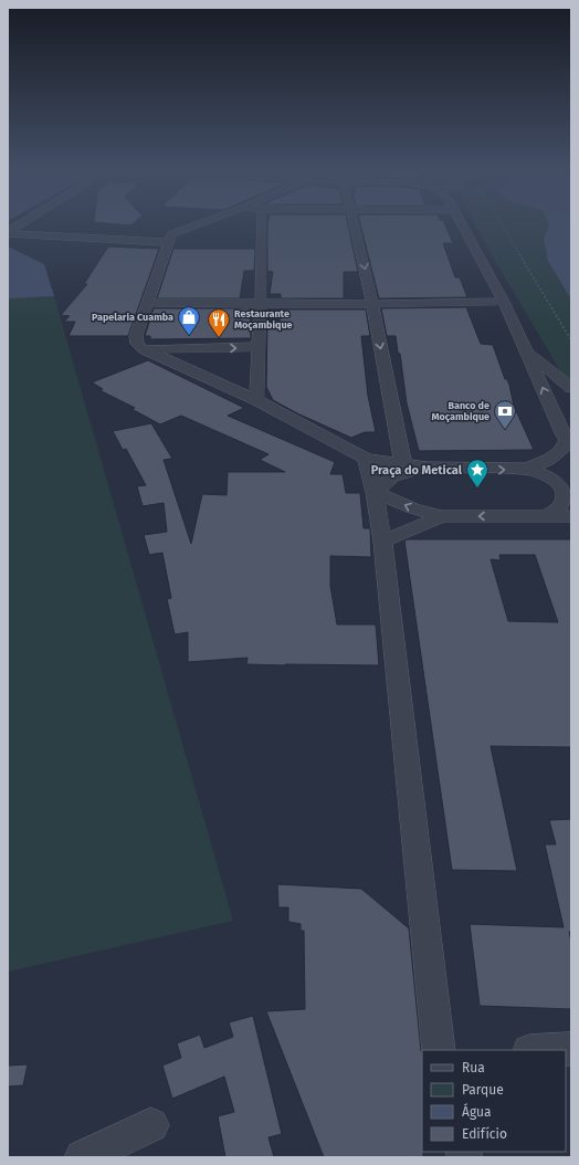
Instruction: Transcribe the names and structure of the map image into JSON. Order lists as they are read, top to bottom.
{
  "places": {
    "shop": ["Papelaria Cuamba"],
    "restaurant": ["Restaurante Moçambique"],
    "bank": ["Banco de Moçambique"],
    "place": ["Praça do Metical"]
  },
  "legend": [
    "Rua",
    "Parque",
    "Água",
    "Edifício"
  ]
}
